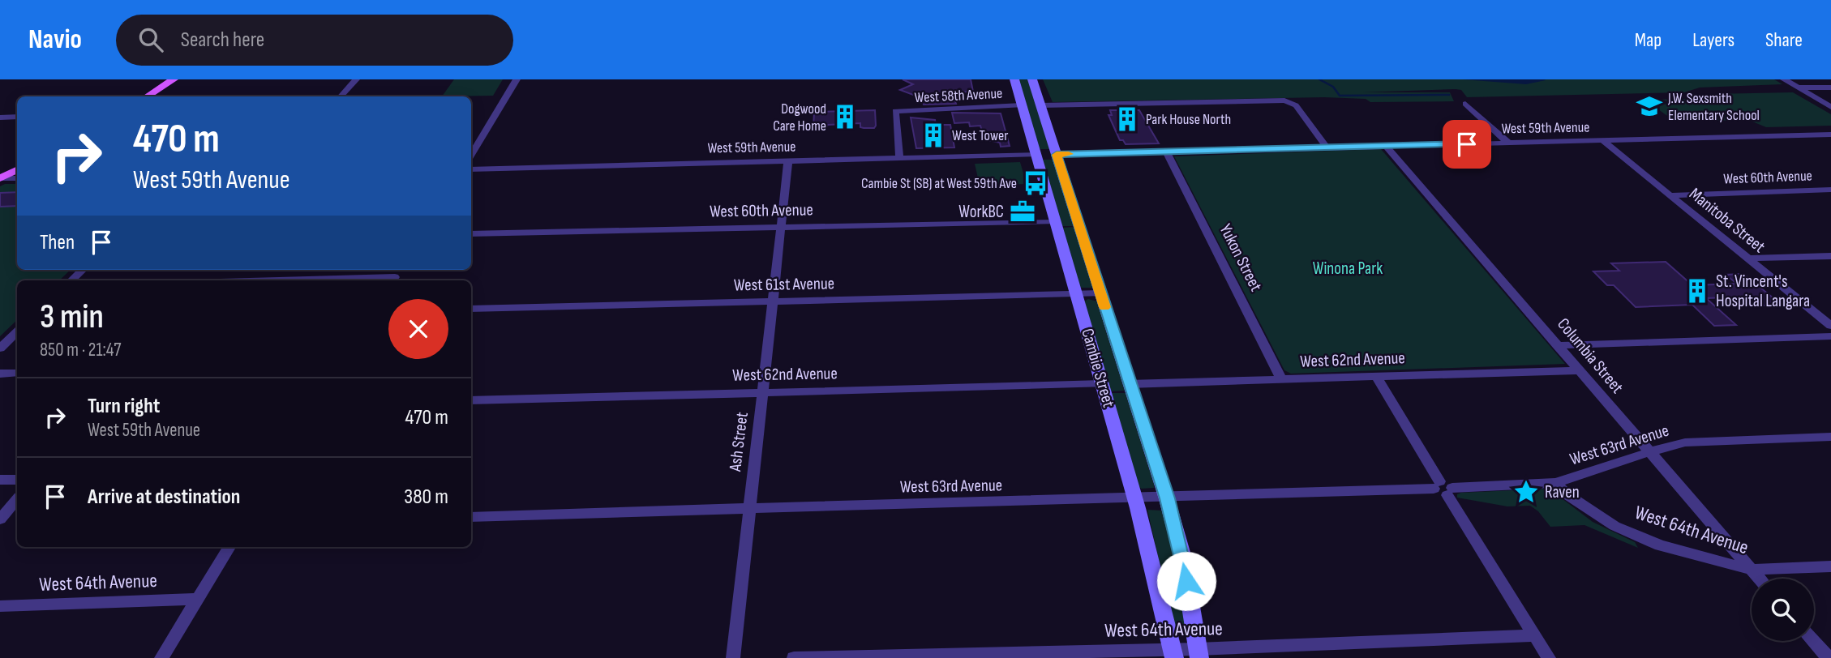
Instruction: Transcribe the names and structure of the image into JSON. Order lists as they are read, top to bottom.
{
  "streets": {
    "main road": ["Cambie Street"],
    "street": [
      "West 58th Avenue",
      "West 59th Avenue",
      "West 60th Avenue",
      "Manitoba Street",
      "Yukon Street",
      "West 61st Avenue",
      "Columbia Street",
      "West 62nd Avenue",
      "Ash Street",
      "West 63rd Avenue",
      "West 64th Avenue"
    ]
  },
  "crossings": [
    ["West 58th Avenue", "West 59th Avenue"],
    ["West 58th Avenue", "Cambie Street"],
    ["West 59th Avenue", "Manitoba Street"],
    ["West 59th Avenue", "Yukon Street"],
    ["West 59th Avenue", "Columbia Street"],
    ["West 59th Avenue", "Cambie Street"],
    ["West 59th Avenue", "Ash Street"],
    ["West 60th Avenue", "Manitoba Street"],
    ["West 60th Avenue", "Cambie Street"],
    ["West 60th Avenue", "Ash Street"],
    ["Yukon Street", "West 62nd Avenue"],
    ["West 61st Avenue", "Cambie Street"],
    ["West 61st Avenue", "Ash Street"],
    ["Columbia Street", "West 62nd Avenue"],
    ["Columbia Street", "West 63rd Avenue"],
    ["Columbia Street", "West 64th Avenue"],
    ["West 62nd Avenue", "Cambie Street"],
    ["West 62nd Avenue", "Ash Street"],
    ["Cambie Street", "West 63rd Avenue"],
    ["Cambie Street", "West 64th Avenue"],
    ["Ash Street", "West 63rd Avenue"],
    ["West 63rd Avenue", "West 64th Avenue"]
  ],
  "parks": ["Winona Park"],
  "places": {
    "school or university": ["J.W. Sexsmith Elementary School"],
    "building": [
      "Dogwood Care Home",
      "Park House North",
      "West Tower",
      "St. Vincent's Hospital Langara"
    ],
    "bus stop": ["Cambie St (SB) at West 59th Ave"],
    "office": ["WorkBC"],
    "place": ["Raven"]
  },
  "page": {
    "header": "Navio",
    "search": "Search here",
    "nav": ["Map", "Layers", "Share"],
    "turn": ["470 m", "West 59th Avenue"],
    "then": "Then",
    "heading": ["3 min", "850 m · 21:47"],
    "list": [
      {
        "name": "Turn right",
        "note": "West 59th Avenue",
        "value": "470 m"
      },
      {
        "name": "Arrive at destination",
        "value": "380 m"
      }
    ]
  }
}
